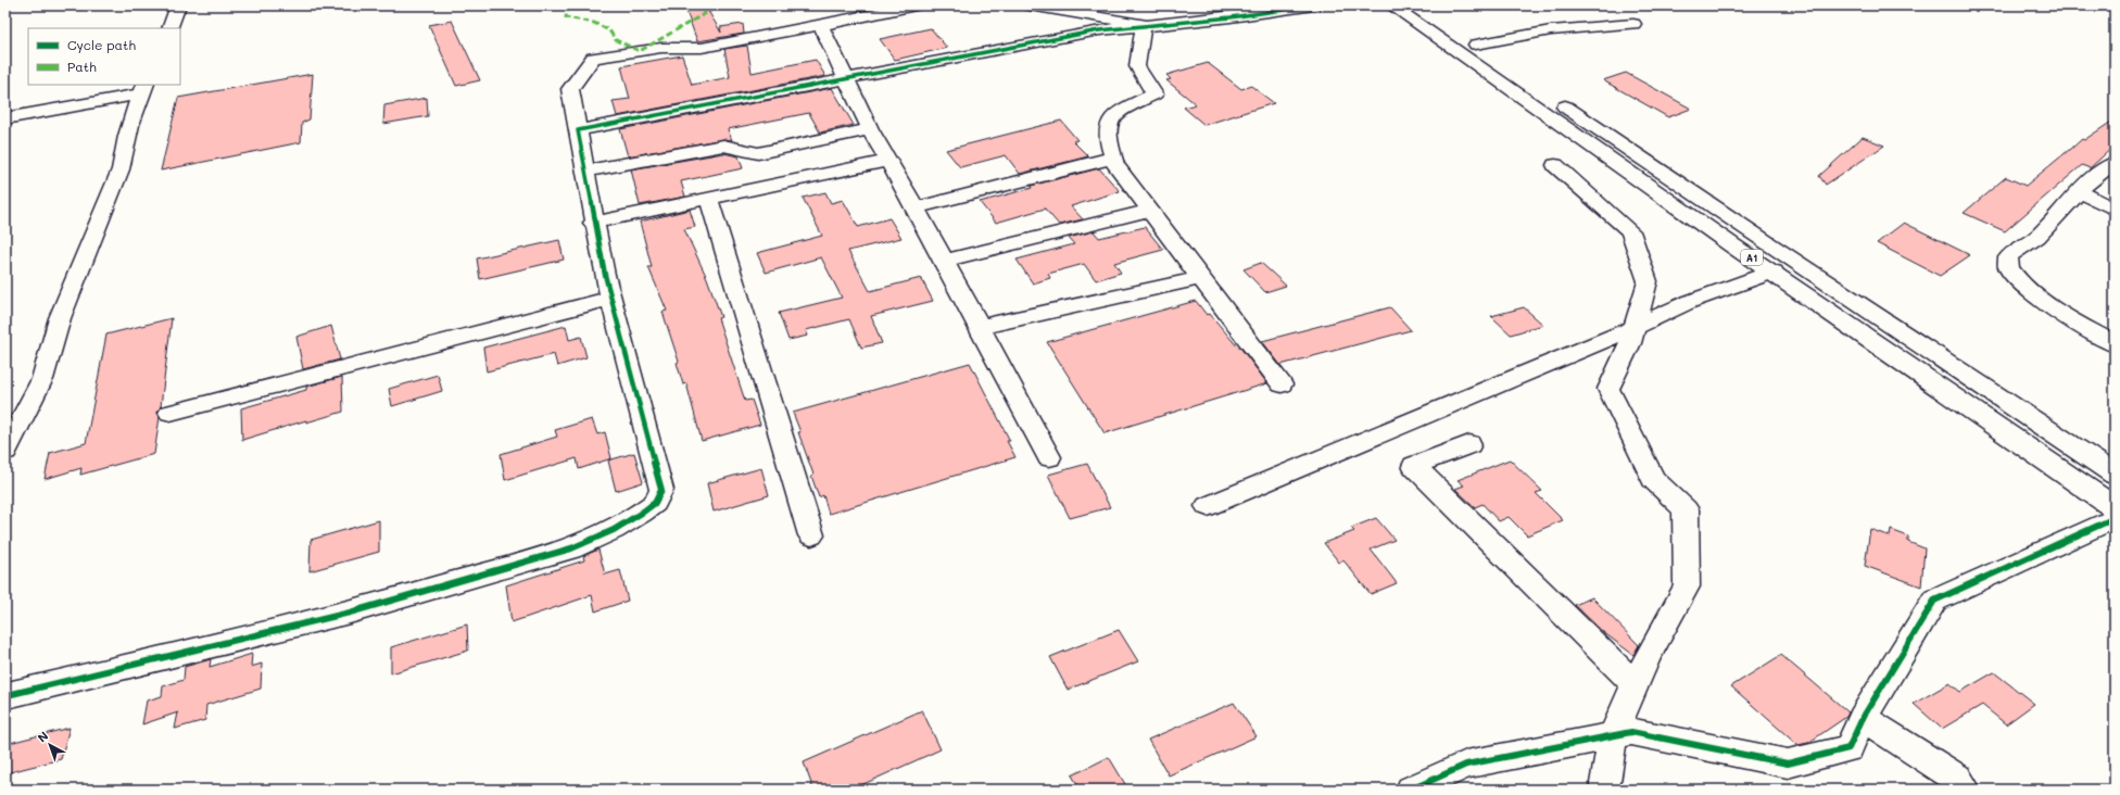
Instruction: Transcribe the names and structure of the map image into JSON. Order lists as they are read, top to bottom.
{
  "streets": {
    "highway": ["A1"]
  },
  "legend": ["Cycle path", "Path"],
  "north": "top left"
}
